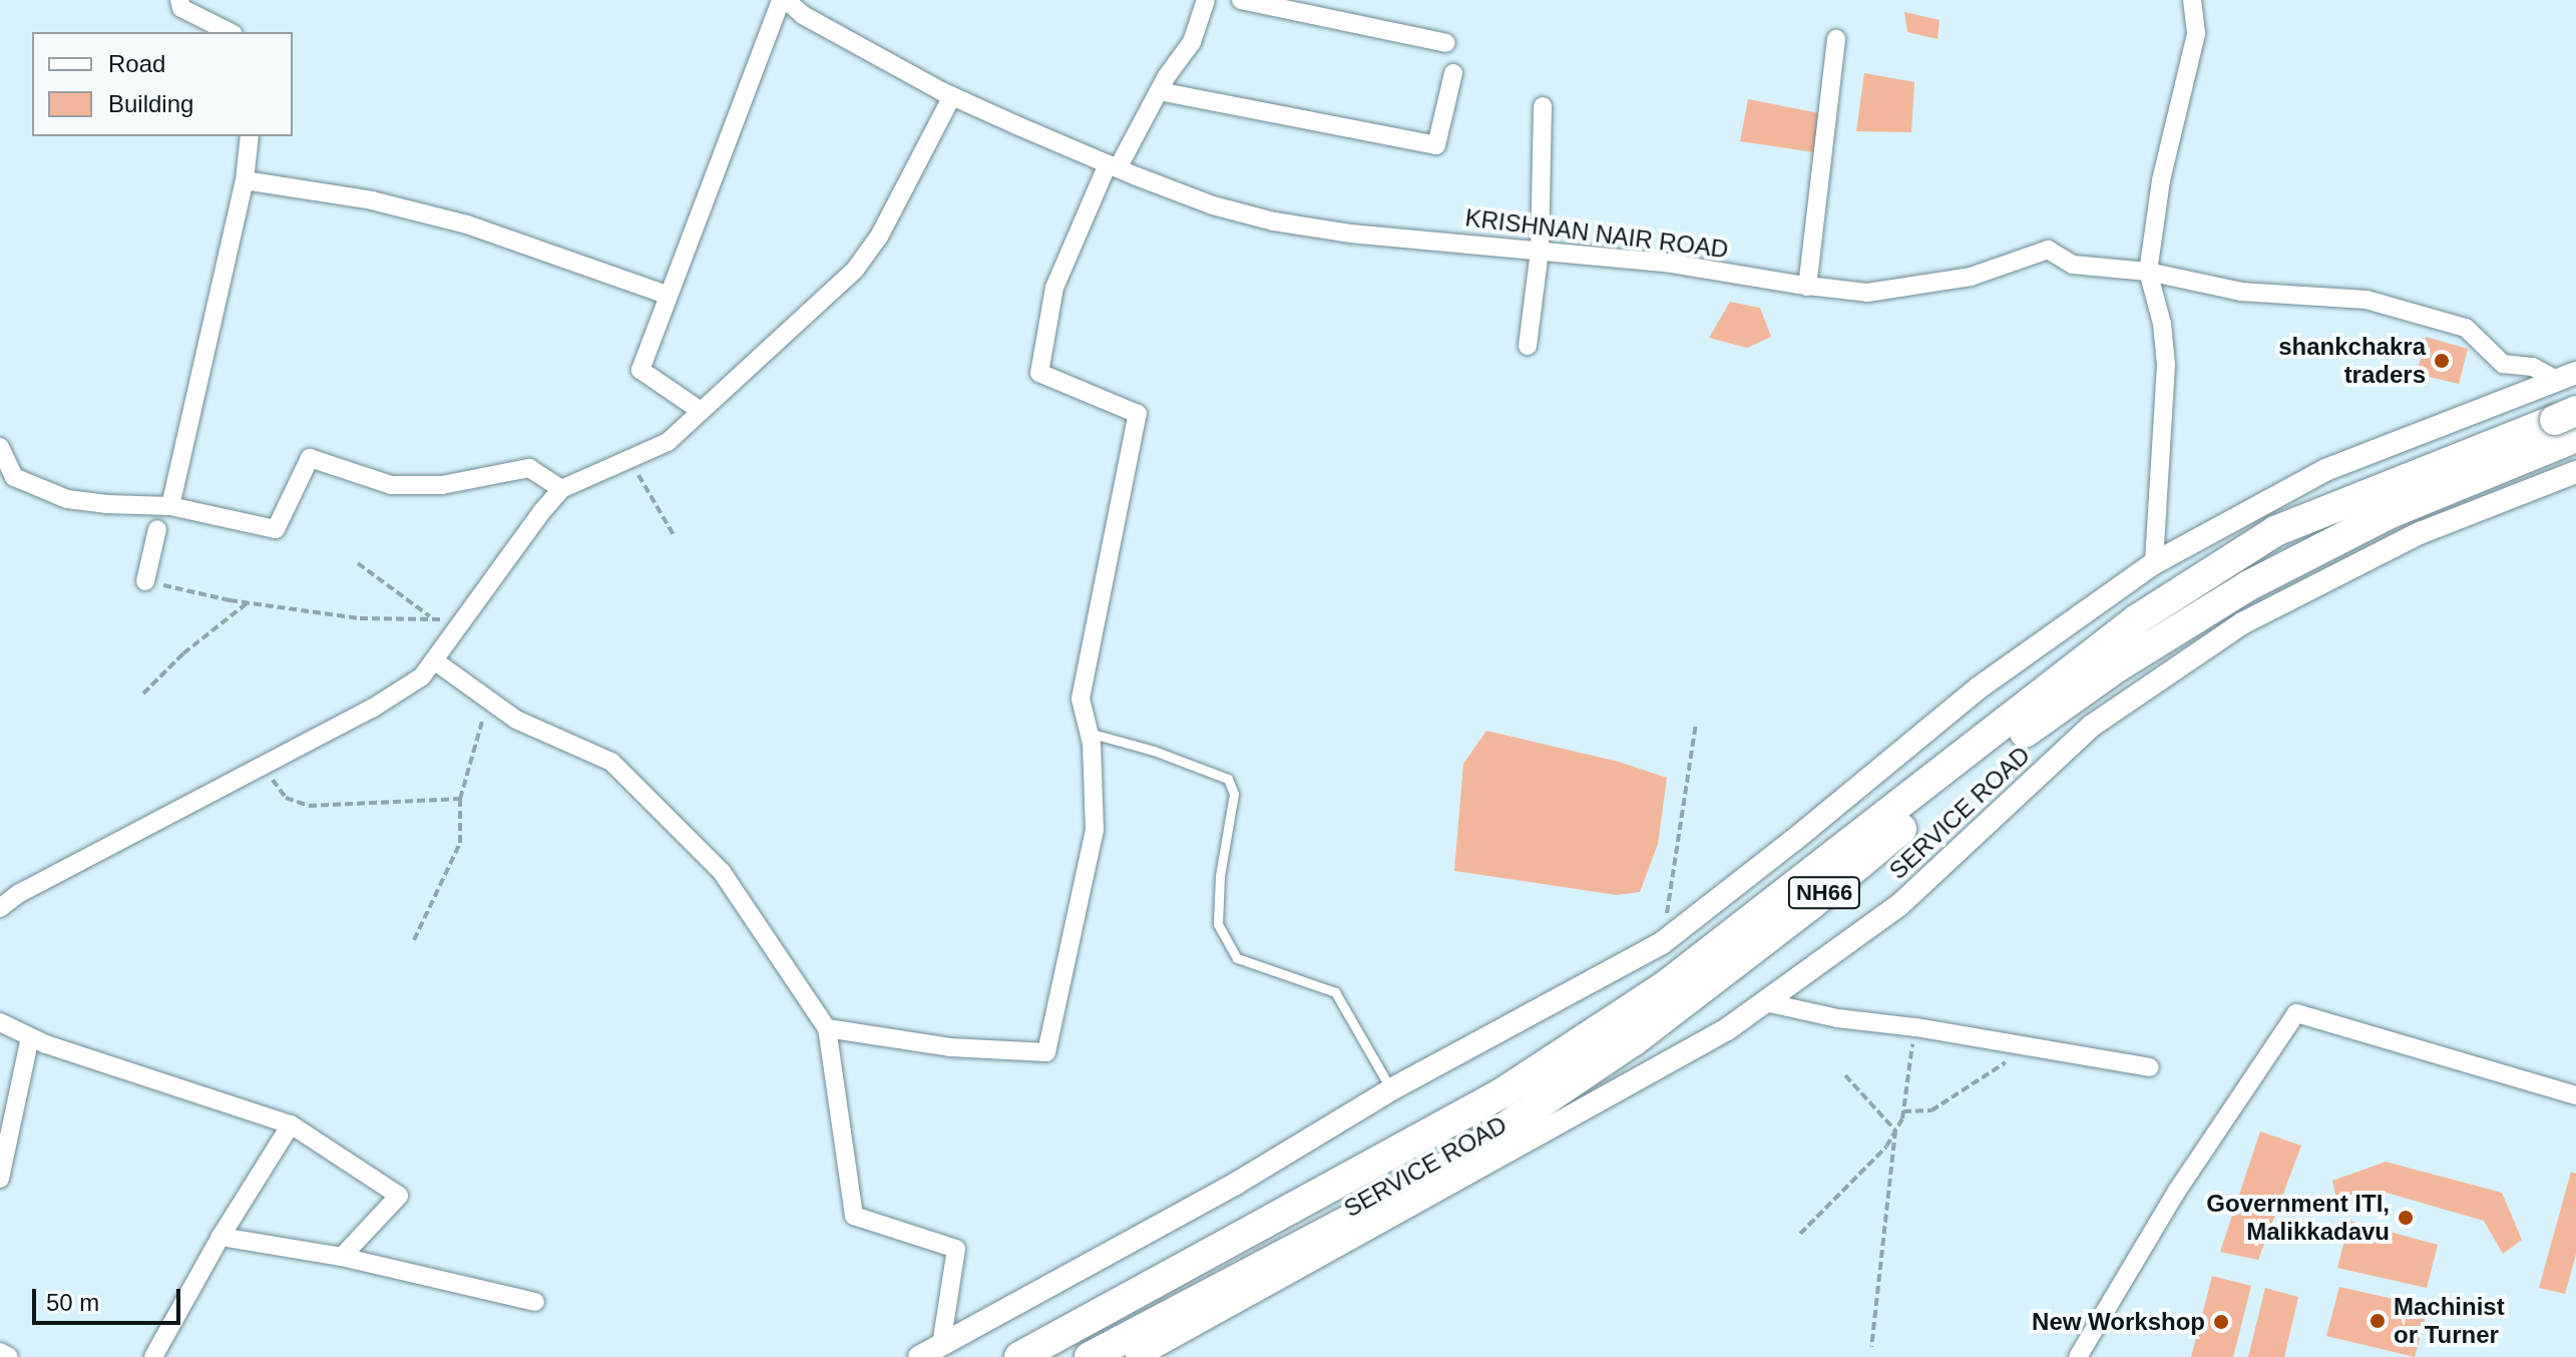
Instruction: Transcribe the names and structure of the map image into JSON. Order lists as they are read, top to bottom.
{
  "streets": {
    "highway": ["NH66"],
    "street": ["KRISHNAN NAIR ROAD", "SERVICE ROAD"]
  },
  "places": [
    "shankchakra traders",
    "Government ITI, Malikkadavu",
    "Machinist or Turner",
    "New Workshop"
  ],
  "legend": ["Road", "Building"],
  "scale_bar": "50 m"
}
